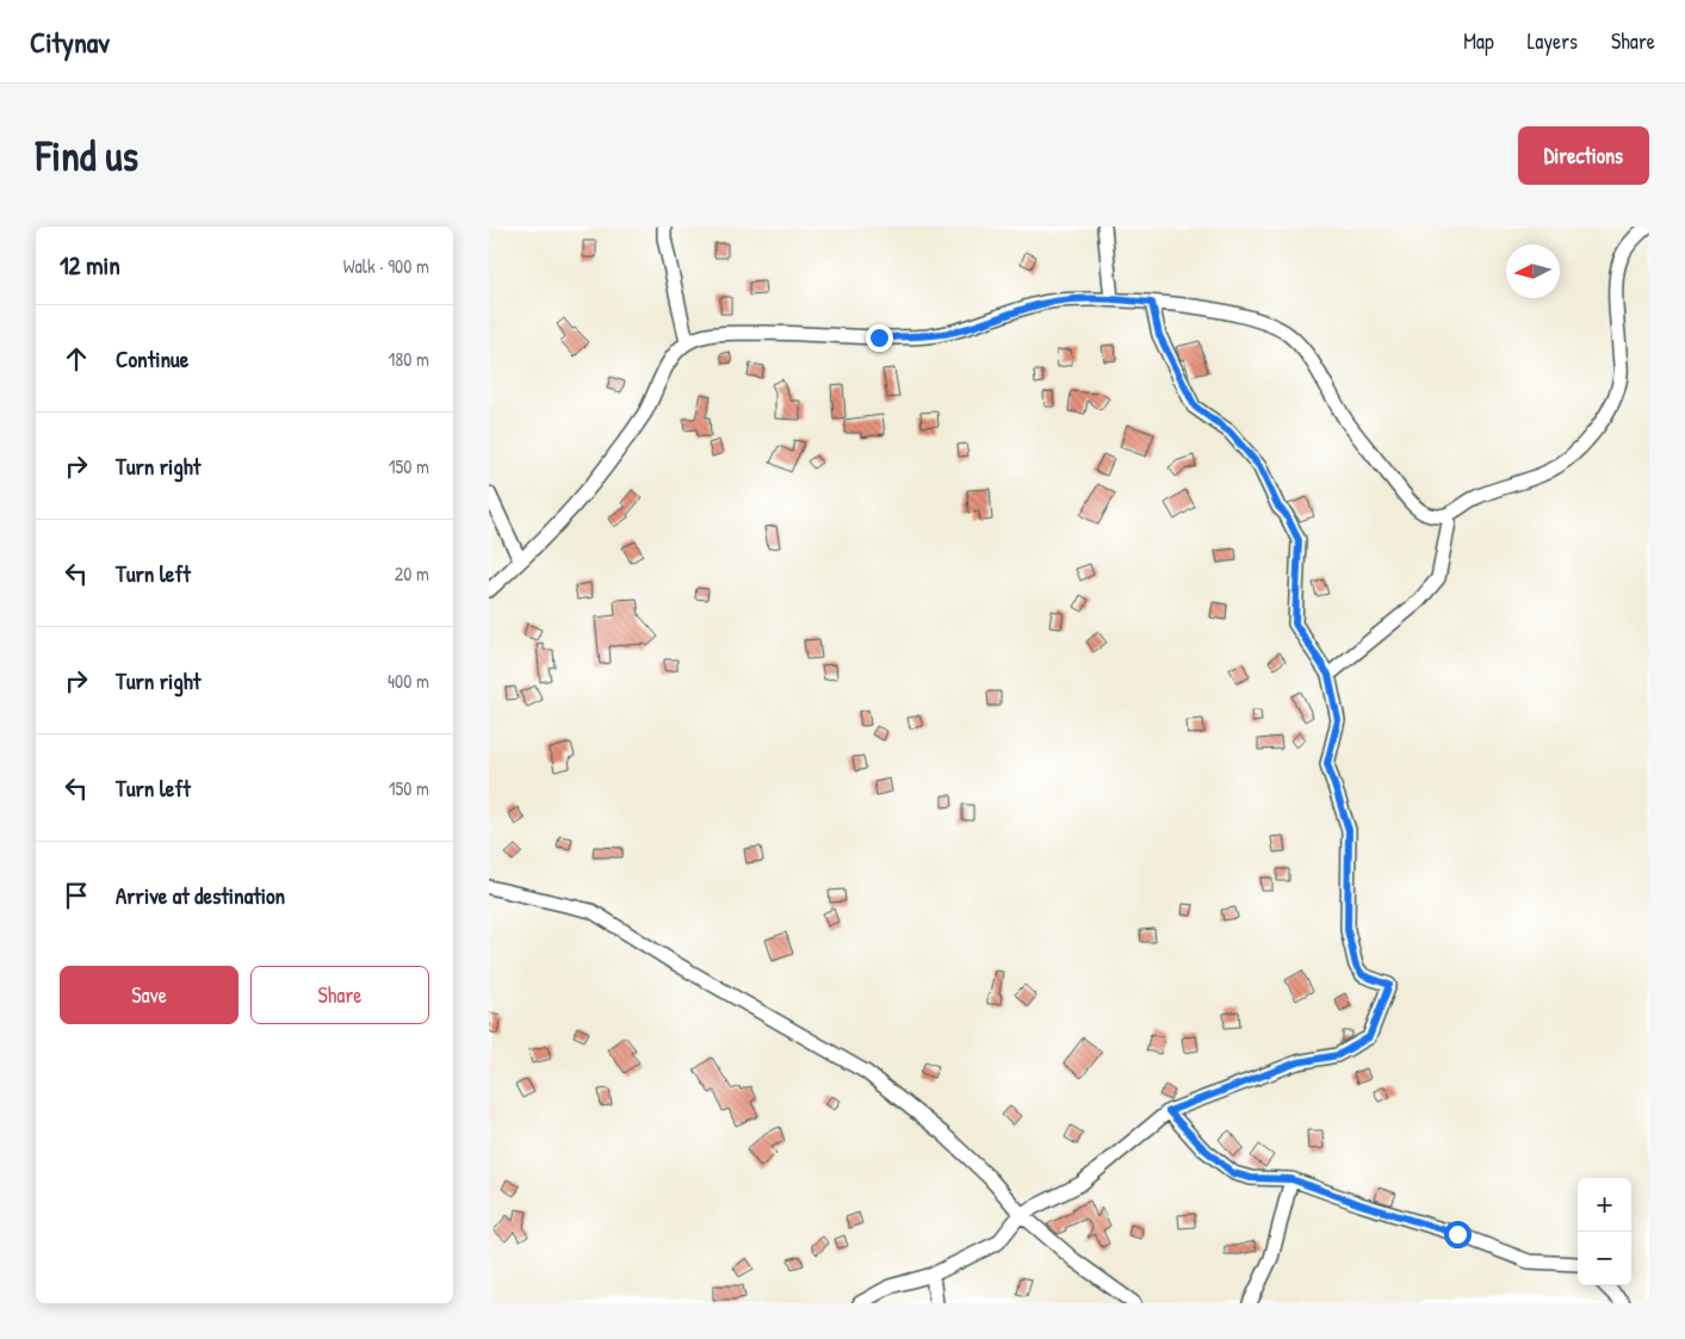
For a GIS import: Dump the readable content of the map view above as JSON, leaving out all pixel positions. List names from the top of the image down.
{
  "north": "left",
  "page": {
    "header": "Citynav",
    "nav": ["Map", "Layers", "Share"],
    "buttons": [
      "Directions",
      ["Save", "Share"]
    ],
    "title": "Find us",
    "heading": ["12 min", "Walk · 900 m"],
    "list": [
      ["Continue", "180 m"],
      ["Turn right", "150 m"],
      ["Turn left", "20 m"],
      ["Turn right", "400 m"],
      ["Turn left", "150 m"],
      "Arrive at destination"
    ],
    "map_buttons": ["+", "−"]
  }
}
